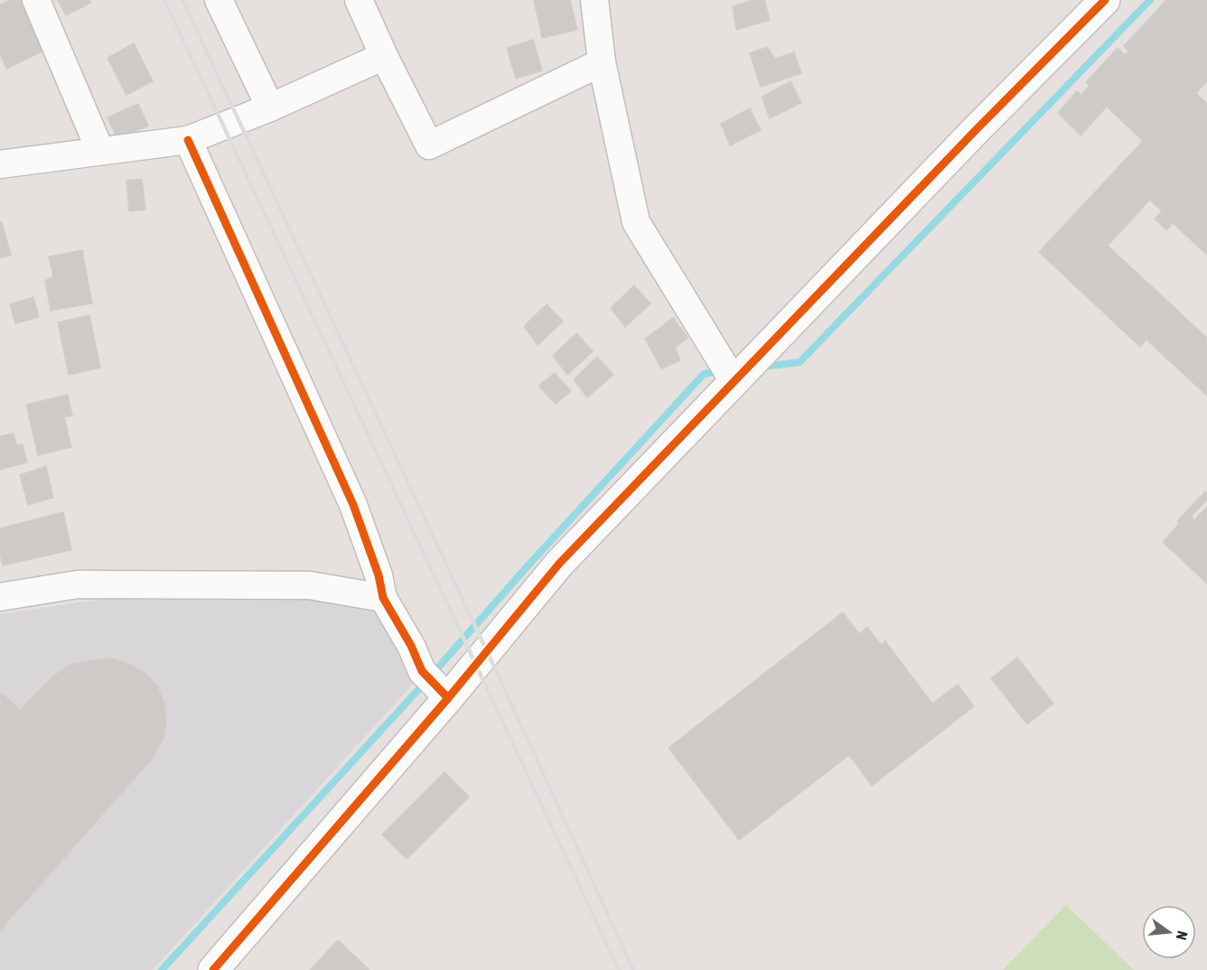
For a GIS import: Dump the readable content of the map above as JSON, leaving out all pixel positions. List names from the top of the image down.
{
  "north": "right"
}
